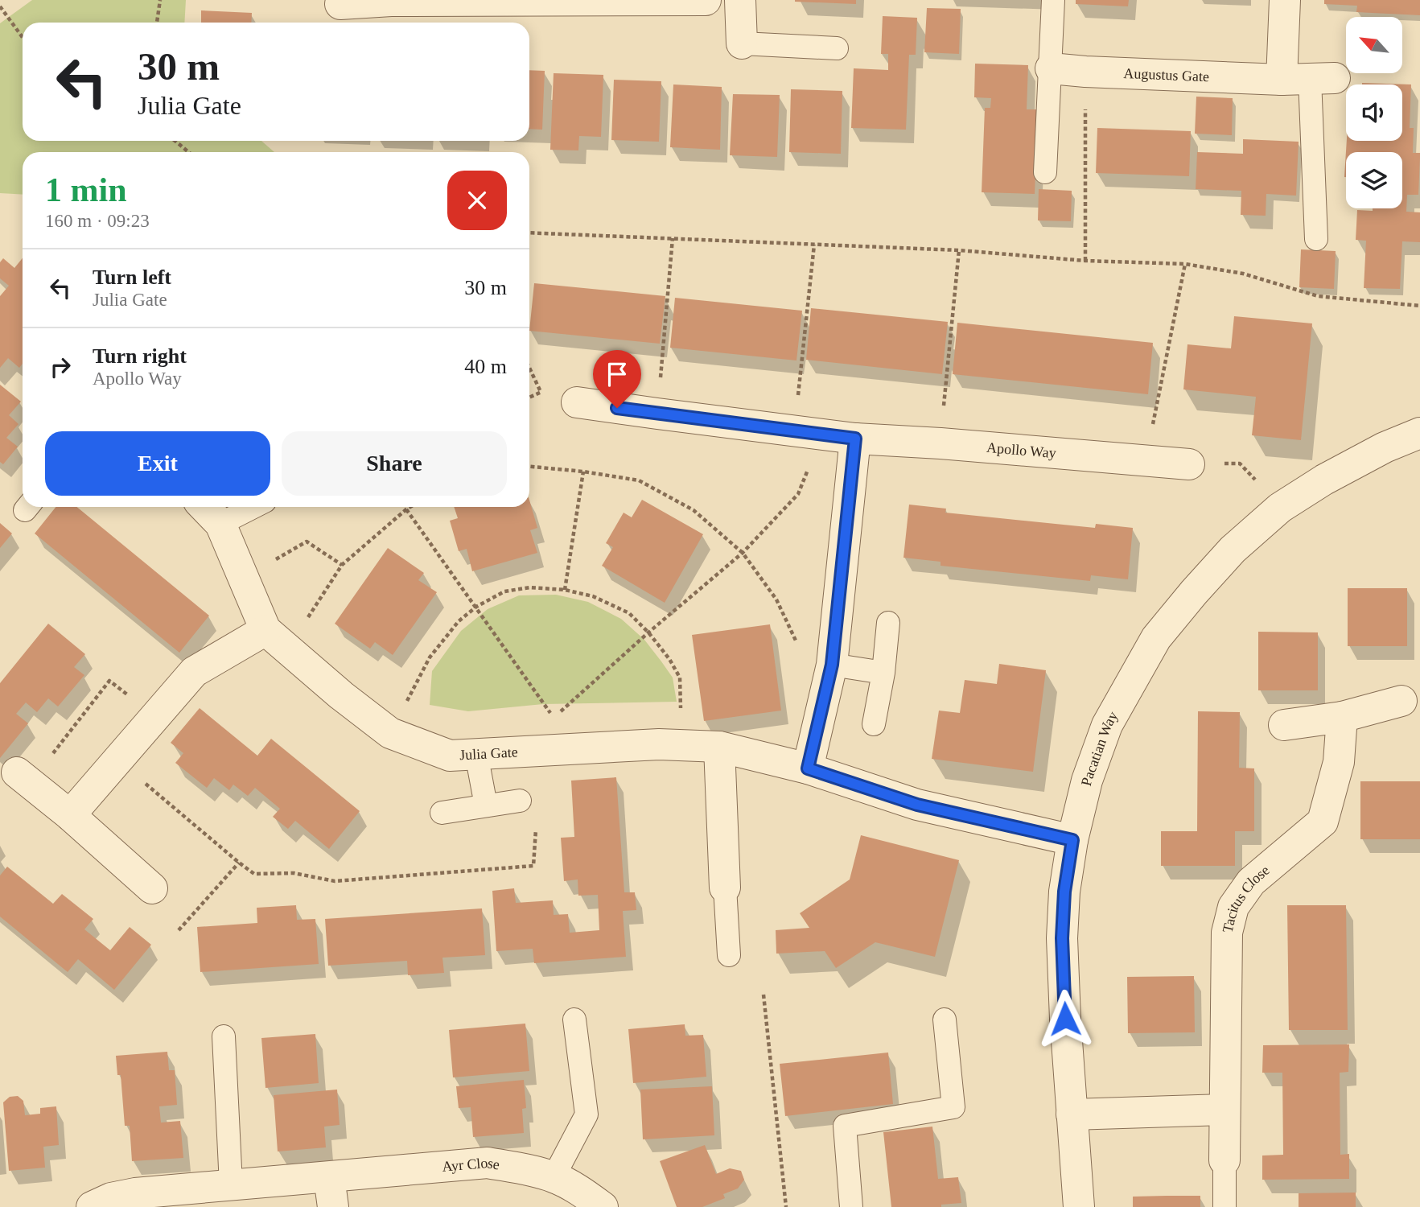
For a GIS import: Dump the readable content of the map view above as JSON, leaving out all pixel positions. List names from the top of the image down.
{
  "streets": {
    "street": [
      "Augustus Gate",
      "Apollo Way",
      "Pacatian Way",
      "Julia Gate",
      "Tacitus Close",
      "Ayr Close"
    ]
  },
  "crossings": [
    ["Pacatian Way", "Julia Gate"]
  ],
  "north": "top left",
  "page": {
    "turn": ["30 m", "Julia Gate"],
    "heading": ["1 min", "160 m · 09:23"],
    "list": [
      {
        "name": "Turn left",
        "note": "Julia Gate",
        "value": "30 m"
      },
      {
        "name": "Turn right",
        "note": "Apollo Way",
        "value": "40 m"
      }
    ],
    "buttons": ["Exit", "Share"]
  }
}
